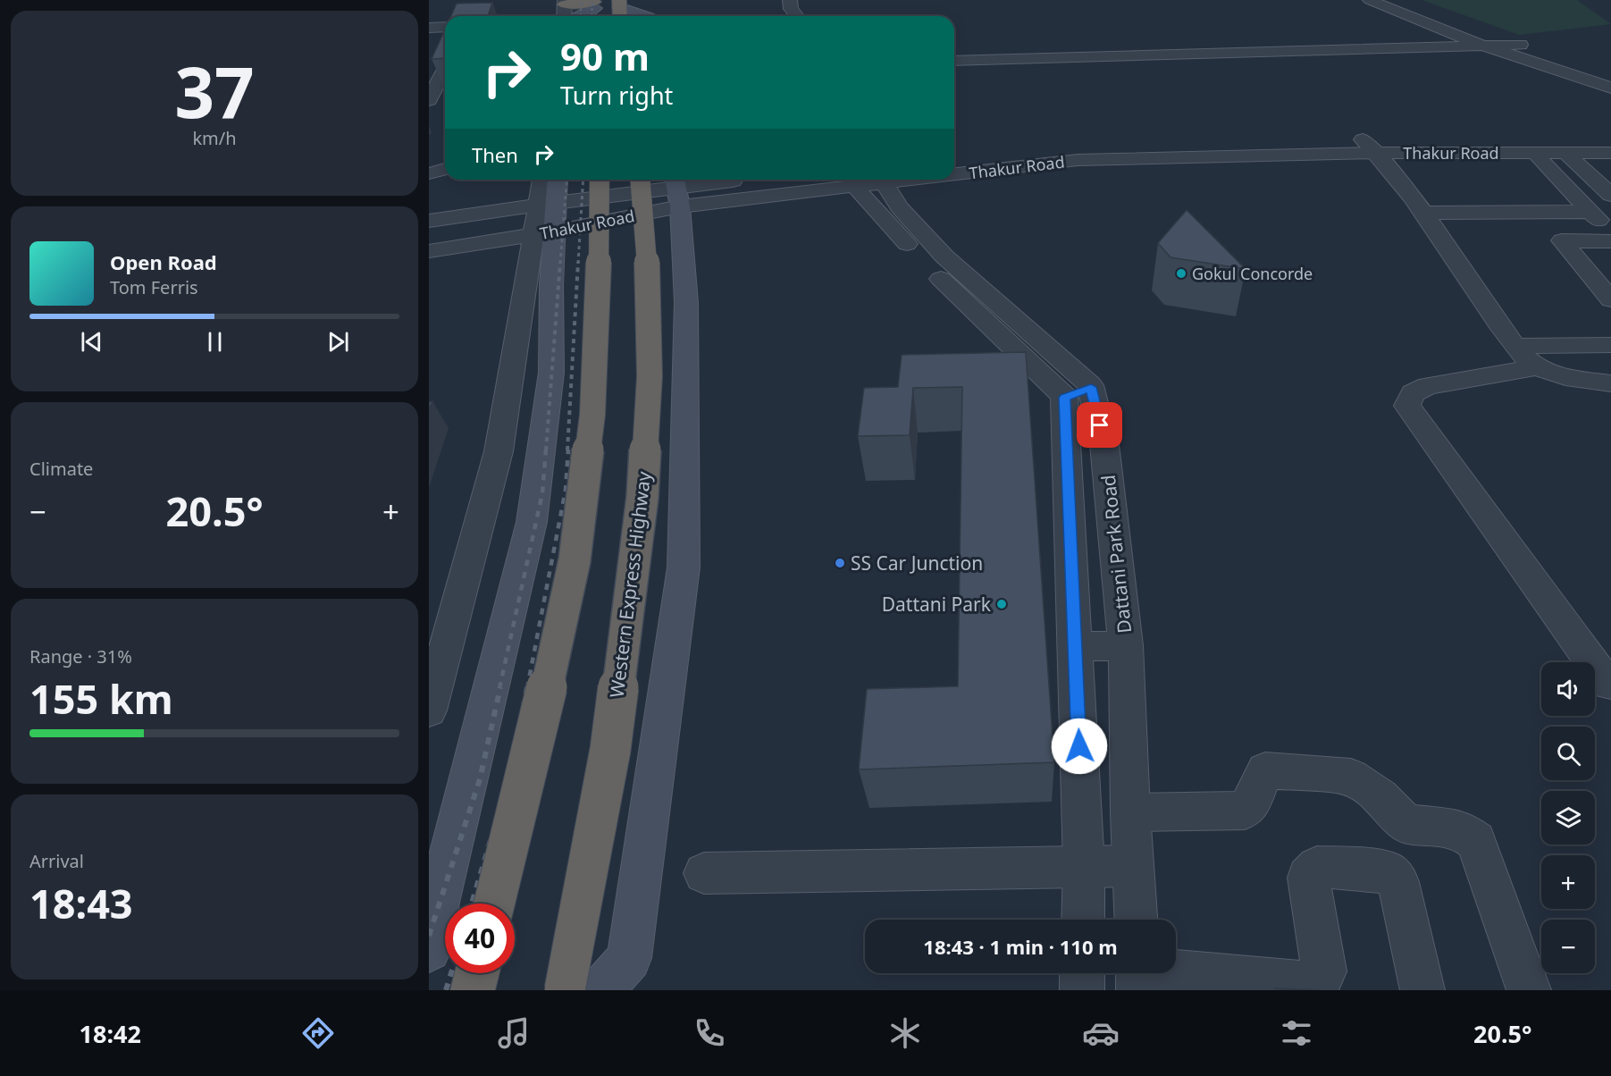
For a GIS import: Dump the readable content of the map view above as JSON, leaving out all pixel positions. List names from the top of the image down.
{
  "streets": {
    "highway": ["Western Express Highway"],
    "street": ["Thakur Road", "Dattani Park Road"]
  },
  "places": ["Gokul Concorde", "SS Car Junction", "Dattani Park"],
  "page": {
    "tile": [
      ["37", "km/h"],
      "Climate",
      ["Range · 31%", "155 km"],
      ["Arrival", "18:43"]
    ],
    "turn": ["90 m", "Turn right"],
    "then": "Then",
    "song": ["Open Road", "Tom Ferris"],
    "heat": ["−", "20.5°", "+"],
    "map_buttons": ["+", "−"],
    "limit": "40",
    "trip": "18:43 · 1 min · 110 m",
    "tabs": ["18:42", "20.5°"]
  }
}
